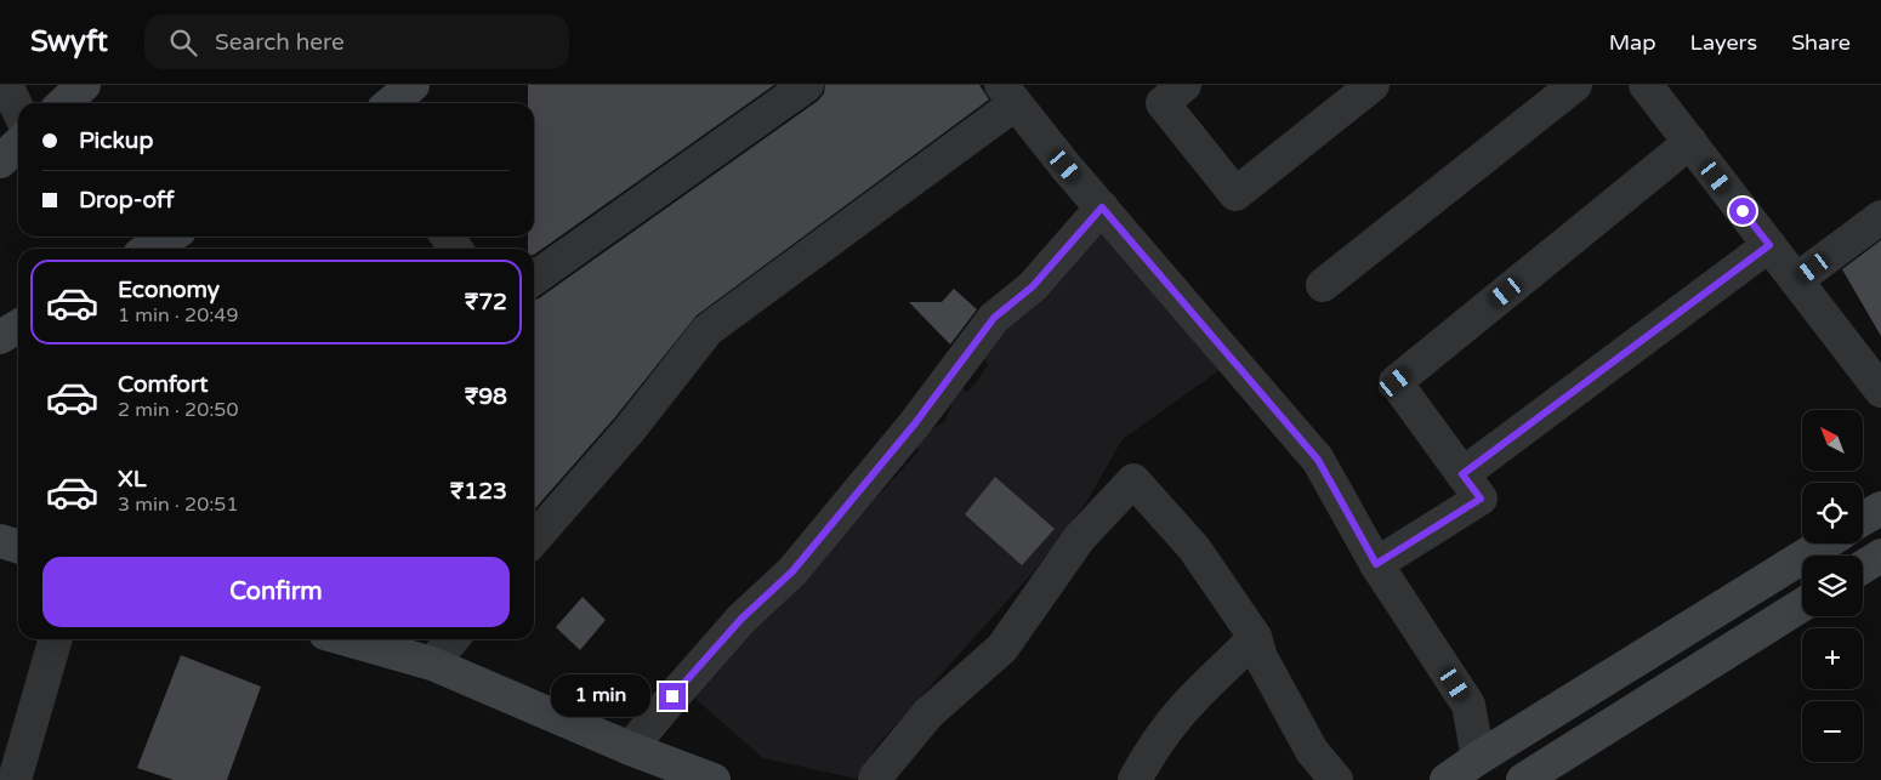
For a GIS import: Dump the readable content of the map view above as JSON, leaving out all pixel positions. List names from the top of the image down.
{
  "north": "top left",
  "page": {
    "header": "Swyft",
    "search": "Search here",
    "nav": ["Map", "Layers", "Share"],
    "banner": ["Pickup", "Drop-off"],
    "list": [
      {
        "name": "Economy",
        "note": "1 min · 20:49",
        "value": "₹72"
      },
      {
        "name": "Comfort",
        "note": "2 min · 20:50",
        "value": "₹98"
      },
      {
        "name": "XL",
        "note": "3 min · 20:51",
        "value": "₹123"
      }
    ],
    "map_buttons": ["+", "−"],
    "buttons": "Confirm",
    "bubble": "1 min"
  }
}
